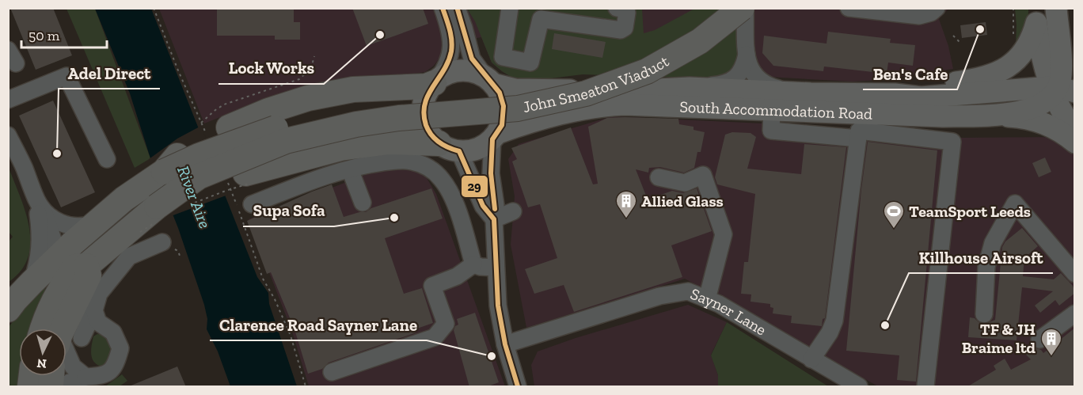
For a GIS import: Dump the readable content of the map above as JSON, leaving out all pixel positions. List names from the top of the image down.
{
  "streets": {
    "highway": ["John Smeaton Viaduct"],
    "main road": ["South Accommodation Road"],
    "street": ["Sayner Lane"]
  },
  "water": ["River Aire"],
  "places": {
    "other": [
      "Ben's Cafe",
      "Lock Works",
      "Adel Direct",
      "Supa Sofa",
      "Killhouse Airsoft",
      "Clarence Road Sayner Lane"
    ],
    "building": ["Allied Glass", "TF & JH Braime ltd"],
    "sports": ["TeamSport Leeds"]
  },
  "lines": ["transit line 29"],
  "scale_bar": "50 m",
  "north": "bottom"
}
